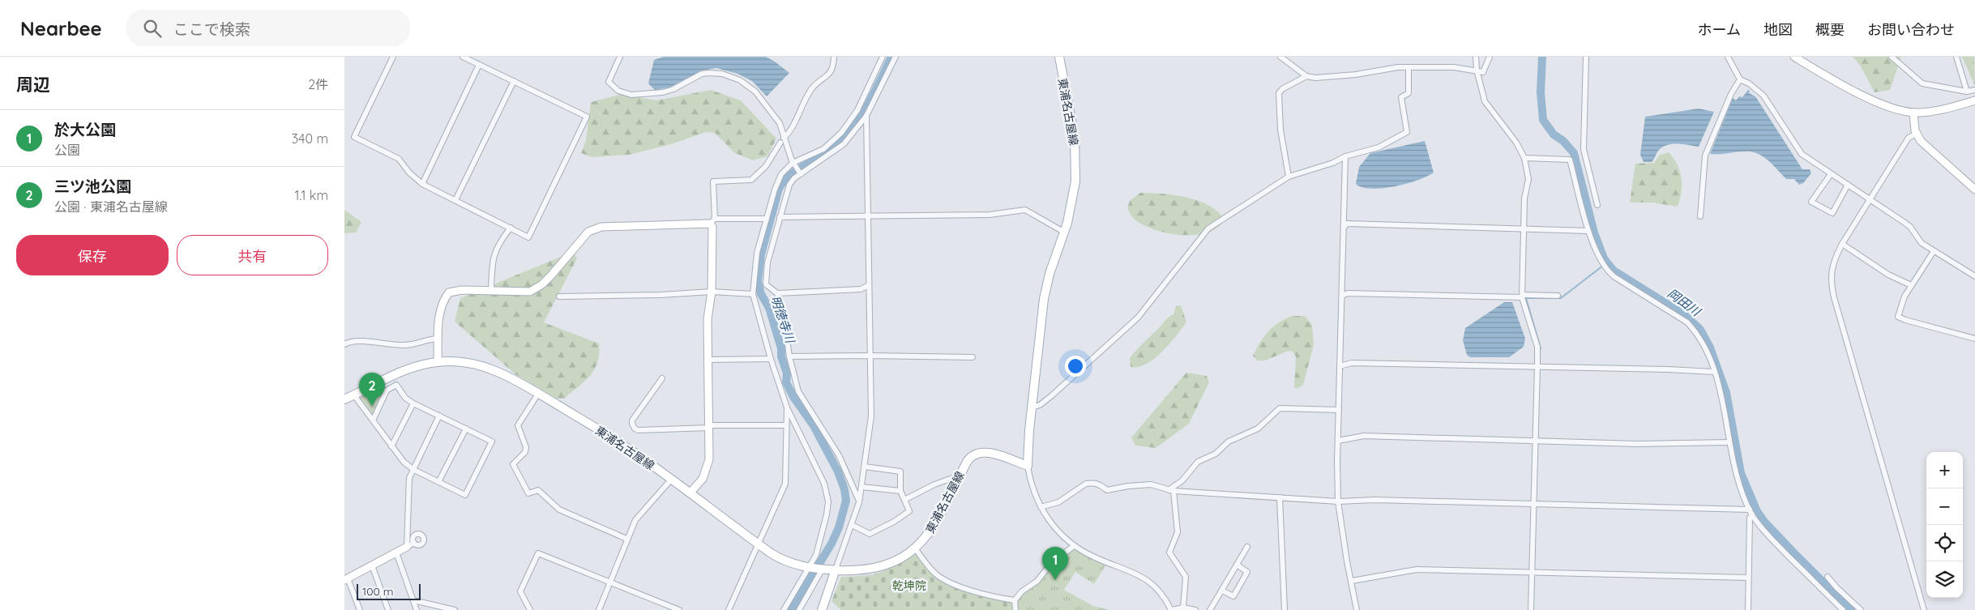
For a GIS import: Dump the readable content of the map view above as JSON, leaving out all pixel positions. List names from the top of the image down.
{
  "streets": {
    "main road": ["東浦名古屋線"]
  },
  "water": ["岡田川", "明徳寺川"],
  "parks": ["乾坤院"],
  "scale_bar": "100 m",
  "page": {
    "header": "Nearbee",
    "search": "ここで検索",
    "nav": [
      "ホーム",
      "地図",
      "概要",
      "お問い合わせ"
    ],
    "heading": ["周辺", "2件"],
    "list": [
      {
        "mark": "1",
        "name": "於大公園",
        "note": "公園",
        "value": "340 m"
      },
      {
        "mark": "2",
        "name": "三ツ池公園",
        "note": "公園 · 東浦名古屋線",
        "value": "1.1 km"
      }
    ],
    "buttons": ["保存", "共有"],
    "pins": ["2", "1"],
    "map_buttons": ["+", "−"],
    "scale": "100 m"
  }
}
